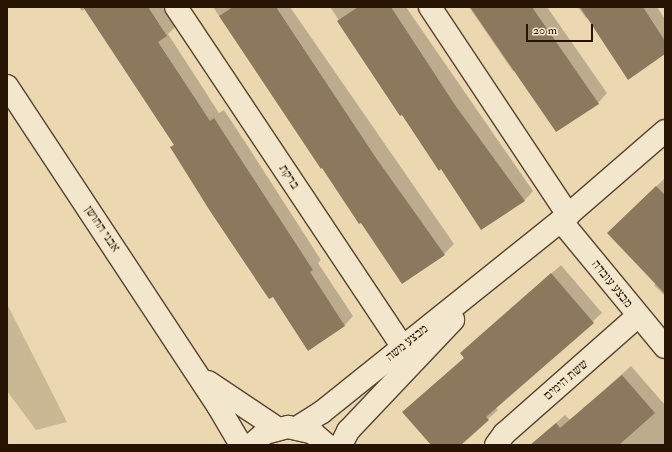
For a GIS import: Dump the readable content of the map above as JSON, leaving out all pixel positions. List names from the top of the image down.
{
  "streets": {
    "street": [
      "ברקת",
      "אבני החושן",
      "מבצע עובדה",
      "מבצע משה",
      "ששת הימים"
    ]
  },
  "crossings": [
    ["ברקת", "מבצע משה"],
    ["אבני החושן", "מבצע משה"],
    ["מבצע עובדה", "מבצע משה"],
    ["מבצע עובדה", "ששת הימים"]
  ],
  "scale_bar": "20 m"
}
